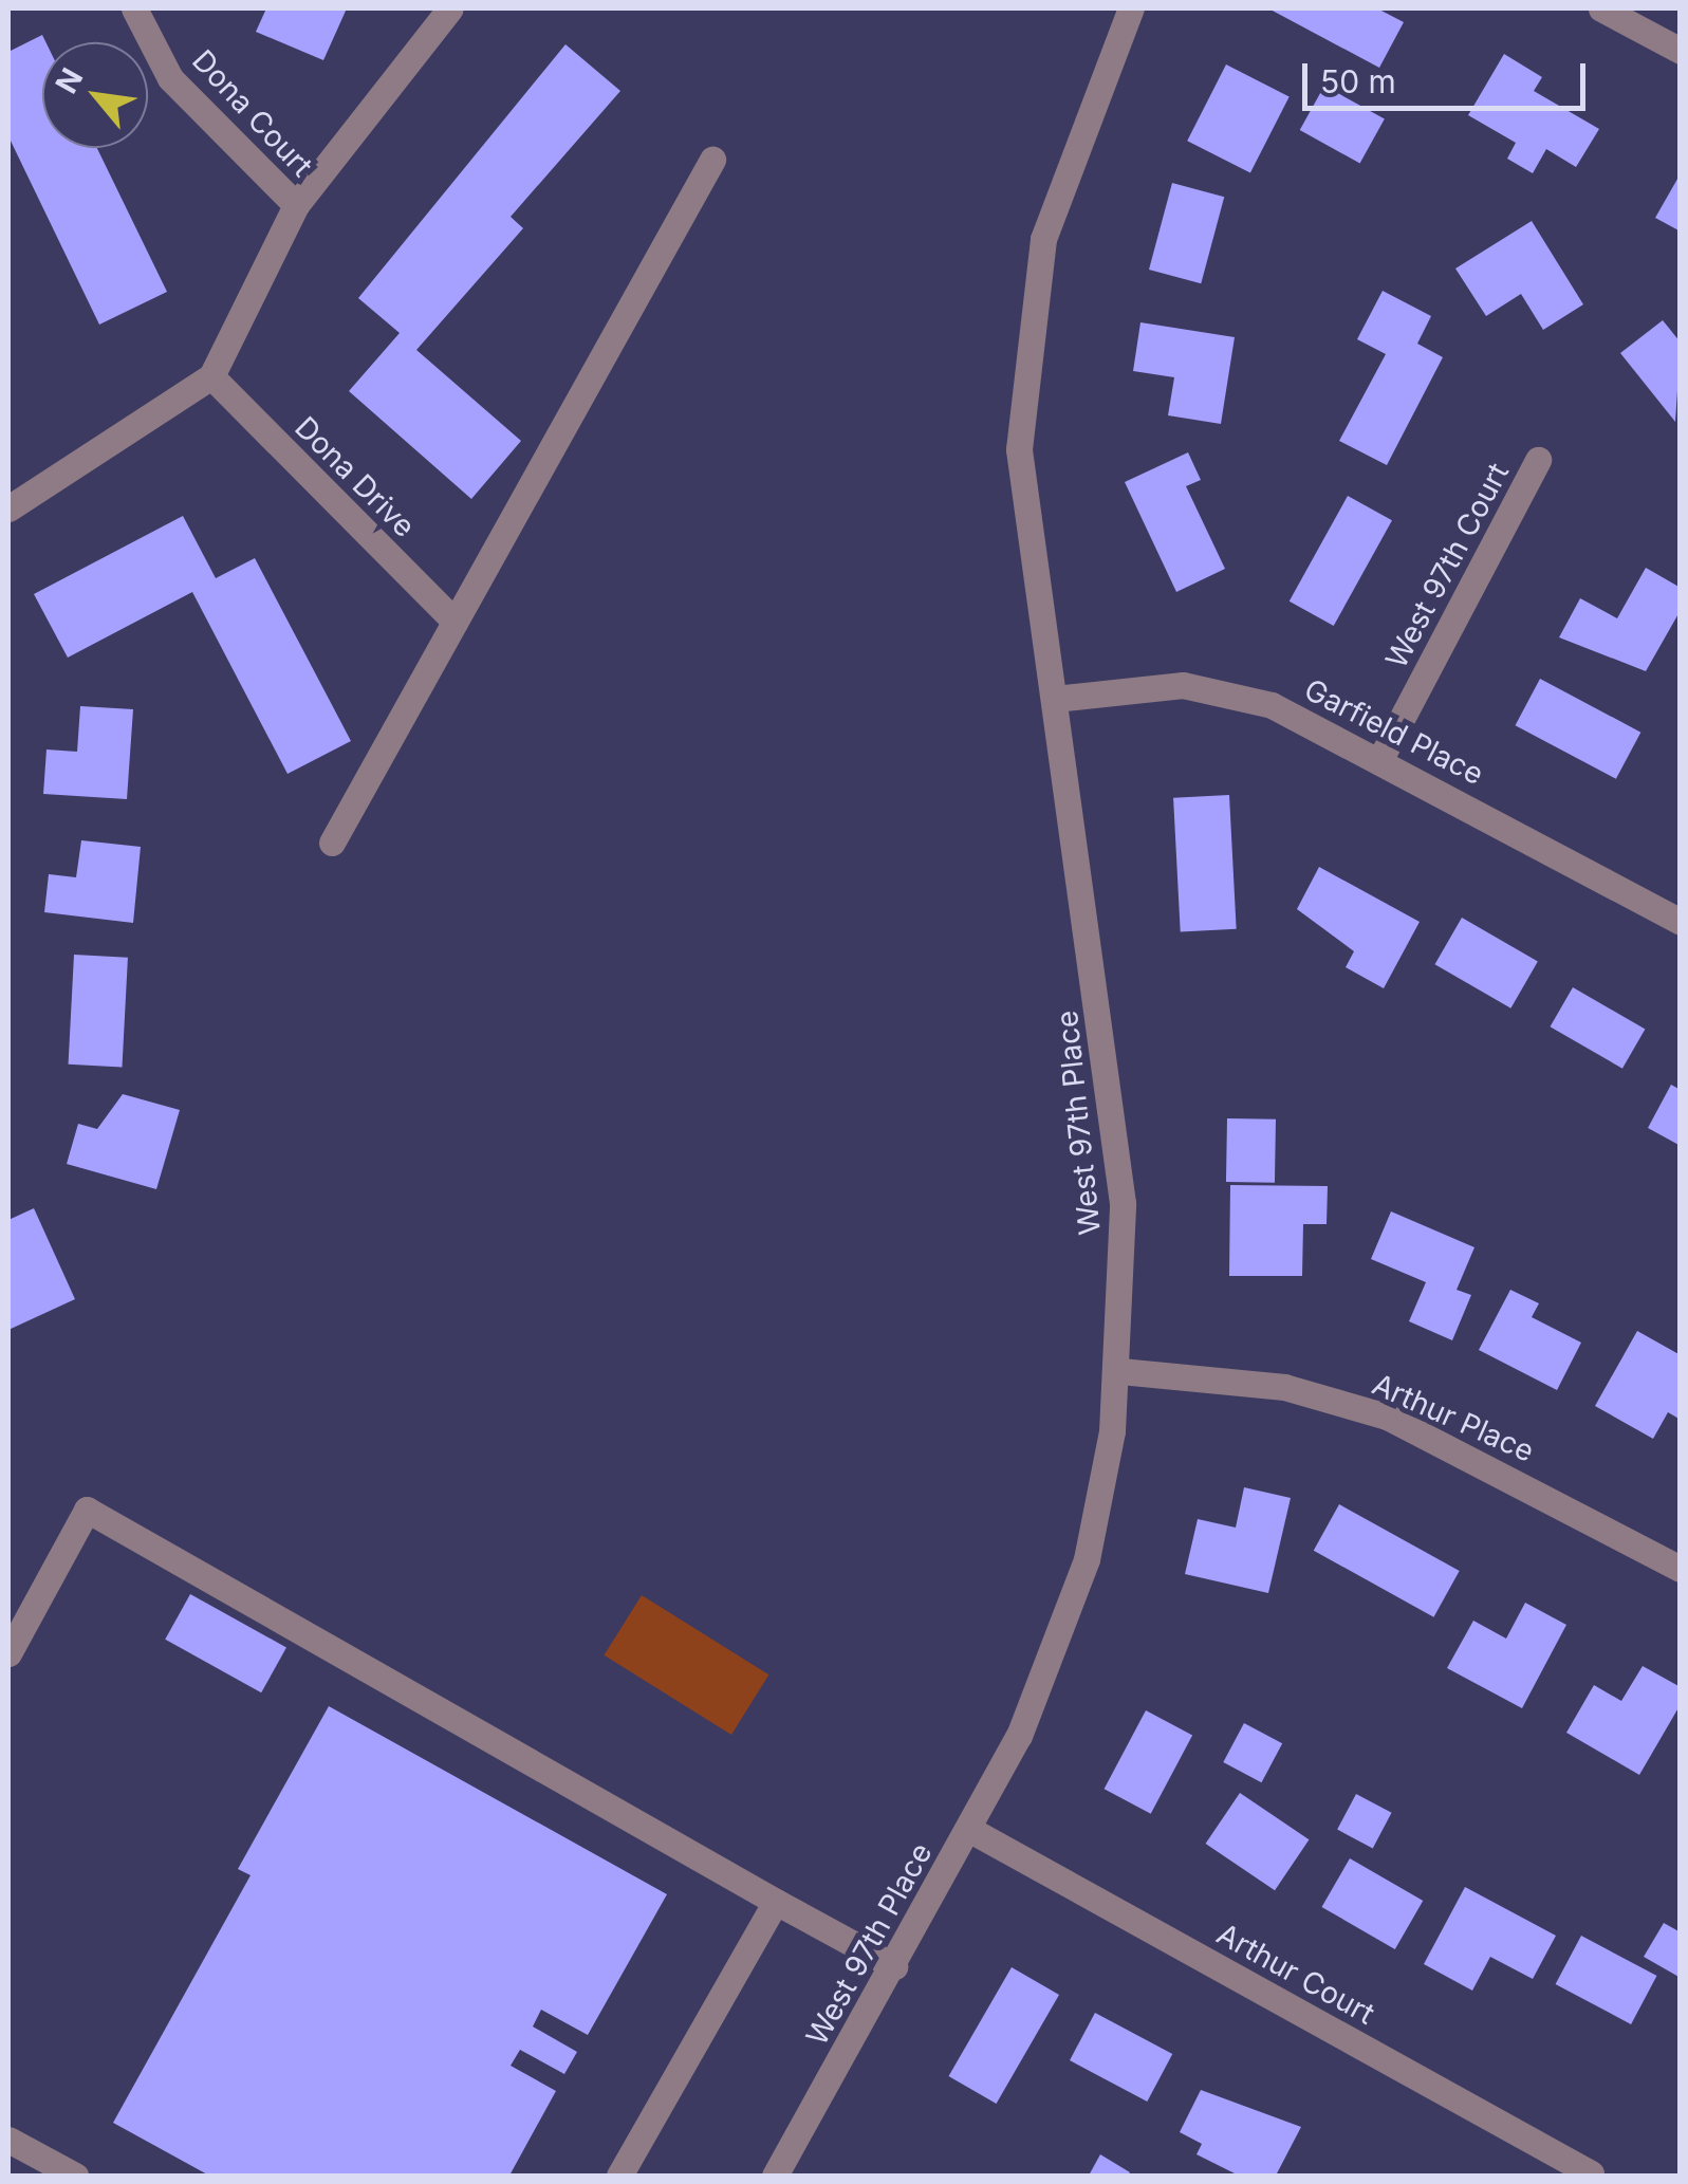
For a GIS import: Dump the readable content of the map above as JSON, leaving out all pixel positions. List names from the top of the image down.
{
  "streets": {
    "street": [
      "Dona Court",
      "Dona Drive",
      "West 97th Court",
      "Garfield Place",
      "West 97th Place",
      "Arthur Place",
      "Arthur Court"
    ]
  },
  "crossings": [
    ["West 97th Court", "Garfield Place"],
    ["Garfield Place", "West 97th Place"],
    ["West 97th Place", "Arthur Place"],
    ["West 97th Place", "Arthur Court"]
  ],
  "scale_bar": "50 m",
  "north": "top left"
}
